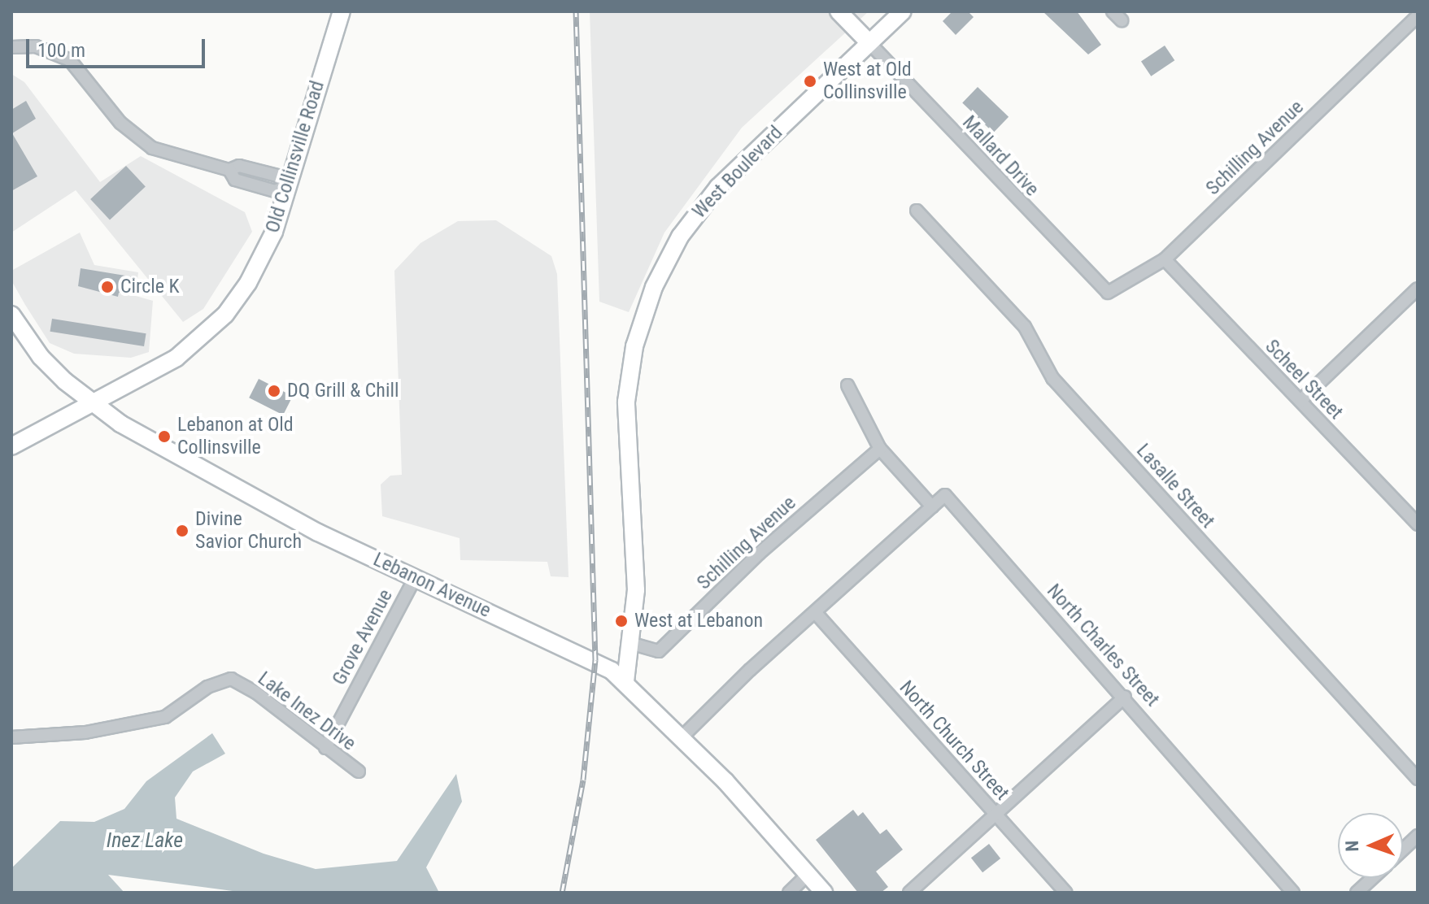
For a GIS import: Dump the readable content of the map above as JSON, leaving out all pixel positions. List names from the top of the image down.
{
  "streets": {
    "street": [
      "Schilling Avenue",
      "Mallard Drive",
      "Old Collinsville Road",
      "West Boulevard",
      "Scheel Street",
      "Lasalle Street",
      "Lebanon Avenue",
      "Grove Avenue",
      "North Charles Street",
      "Lake Inez Drive",
      "North Church Street"
    ]
  },
  "crossings": [
    ["Schilling Avenue", "Mallard Drive"],
    ["Schilling Avenue", "West Boulevard"],
    ["Schilling Avenue", "Scheel Street"],
    ["Mallard Drive", "West Boulevard"],
    ["Old Collinsville Road", "Lebanon Avenue"],
    ["West Boulevard", "Lebanon Avenue"],
    ["Lebanon Avenue", "Grove Avenue"],
    ["Grove Avenue", "Lake Inez Drive"]
  ],
  "water": ["Inez Lake"],
  "places": [
    "West at Old Collinsville",
    "Circle K",
    "DQ Grill & Chill",
    "Lebanon at Old Collinsville",
    "Divine Savior Church",
    "West at Lebanon"
  ],
  "scale_bar": "100 m",
  "north": "left"
}
